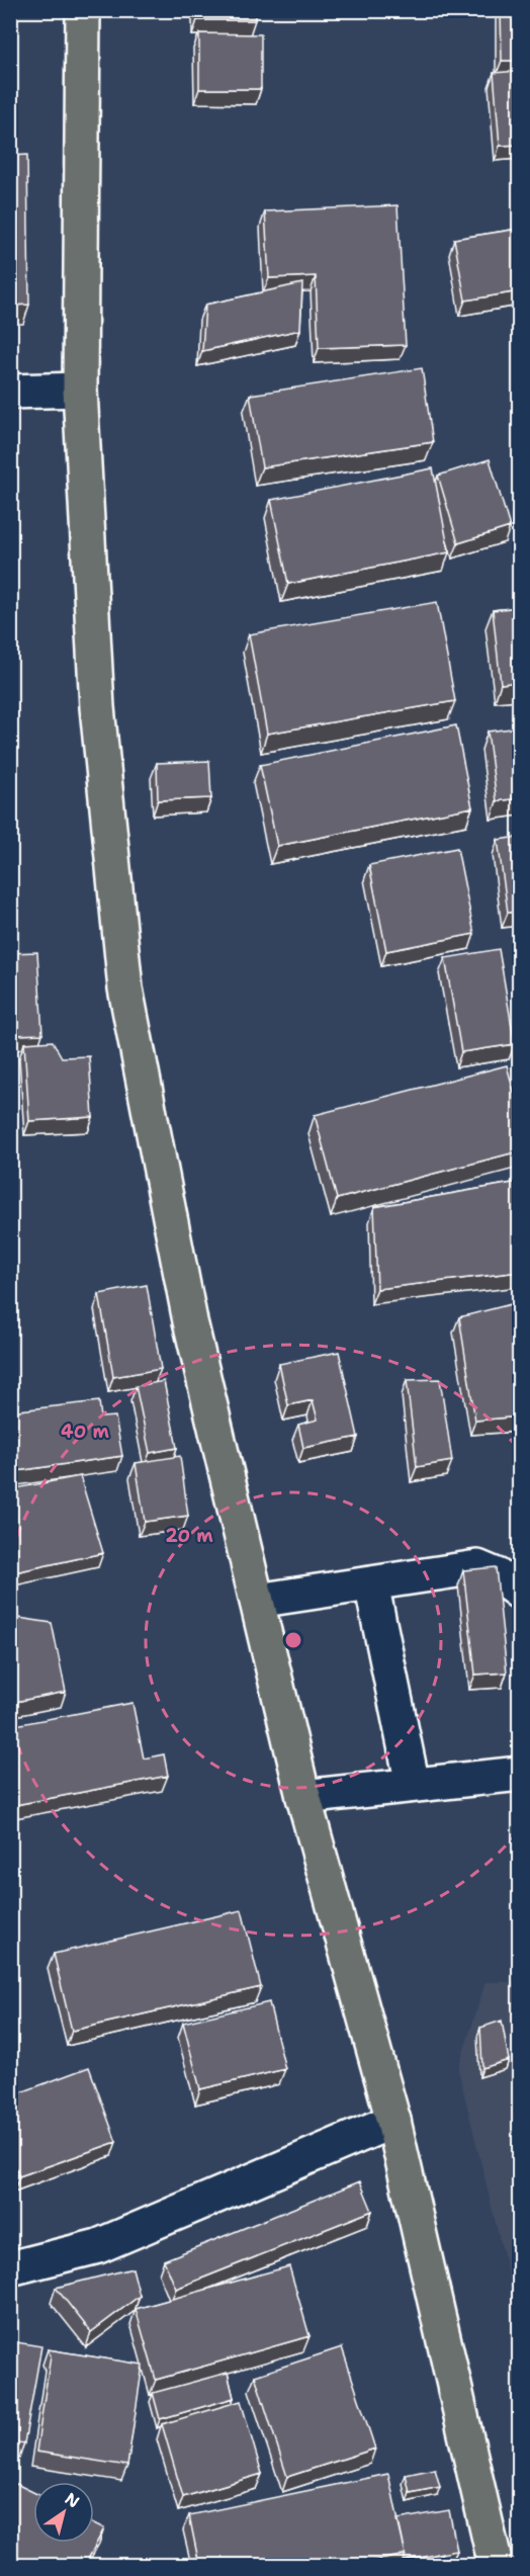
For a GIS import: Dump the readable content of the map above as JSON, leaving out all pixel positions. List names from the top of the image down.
{
  "north": "top right",
  "rings": ["40 m", "20 m"]
}
